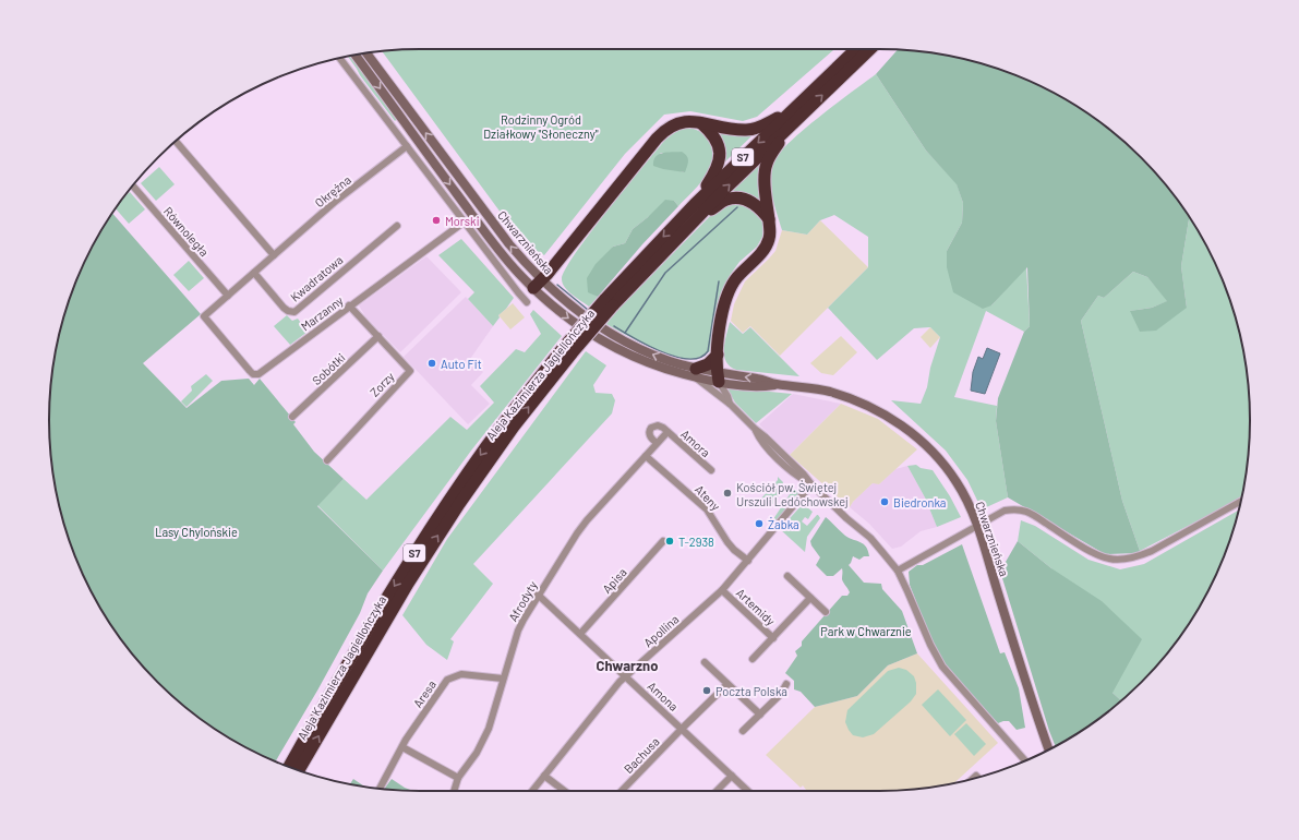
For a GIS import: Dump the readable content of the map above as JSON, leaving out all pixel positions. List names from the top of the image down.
{
  "streets": {
    "highway": ["S7", "Aleja Kazimierza Jagiellończyka"],
    "main road": ["Chwarznieńska"],
    "street": [
      "Okrężna",
      "Równoległa",
      "Kwadratowa",
      "Marzanny",
      "Sobótki",
      "Zorzy",
      "Amora",
      "Ateny",
      "Apisa",
      "Afrodyty",
      "Artemidy",
      "Apollina",
      "Aresa",
      "Amona",
      "Bachusa"
    ]
  },
  "crossings": [
    ["Okrężna", "Równoległa"],
    ["Okrężna", "Kwadratowa"],
    ["Okrężna", "Marzanny"],
    ["Chwarznieńska", "Apollina"],
    ["Marzanny", "Zorzy"],
    ["Sobótki", "Zorzy"],
    ["Amora", "Afrodyty"],
    ["Ateny", "Afrodyty"],
    ["Ateny", "Apollina"],
    ["Apisa", "Amona"],
    ["Afrodyty", "Aresa"],
    ["Afrodyty", "Amona"],
    ["Artemidy", "Apollina"],
    ["Apollina", "Amona"],
    ["Amona", "Bachusa"]
  ],
  "districts": ["Chwarzno"],
  "parks": ["Rodzinny Ogród Działkowy \"Słoneczny\"", "Lasy Chylońskie", "Park w Chwarznie"],
  "places": [
    "Morski",
    "Auto Fit",
    "Kościół pw. Świętej Urszuli Ledóchowskej",
    "Biedronka",
    "Żabka",
    "T-2938",
    "Poczta Polska"
  ]
}
